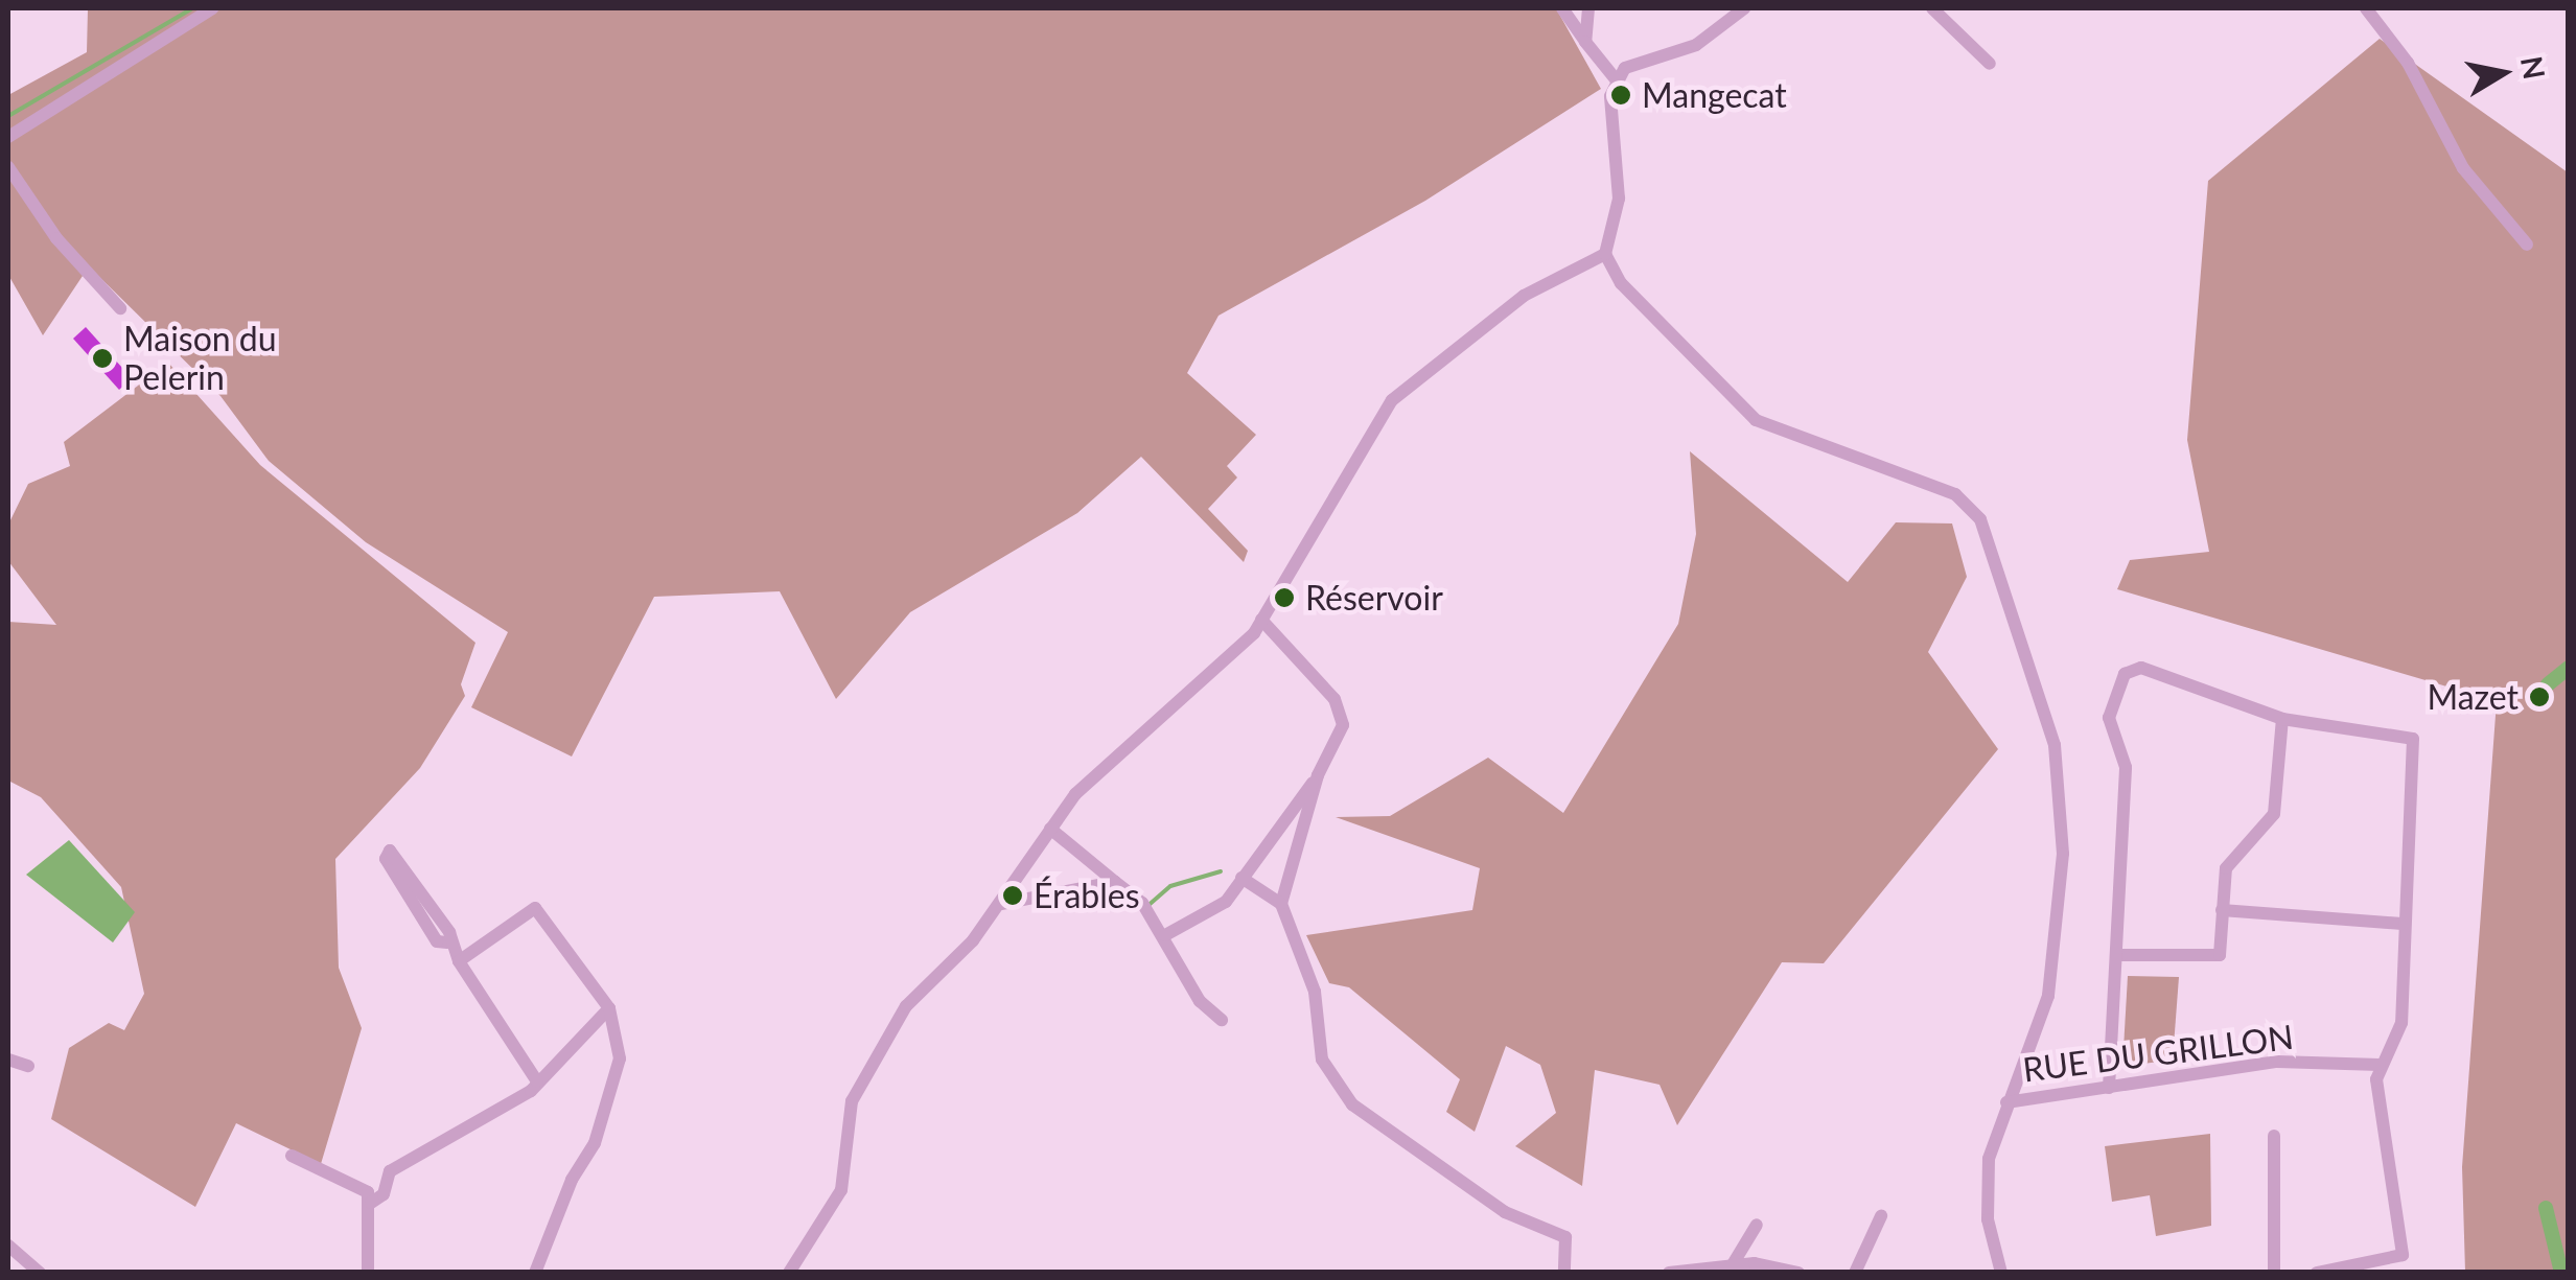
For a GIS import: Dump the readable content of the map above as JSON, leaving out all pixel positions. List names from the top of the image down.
{
  "streets": {
    "street": ["RUE DU GRILLON"]
  },
  "places": [
    "Mangecat",
    "Maison du Pelerin",
    "Réservoir",
    "Mazet",
    "Érables"
  ],
  "north": "right"
}
